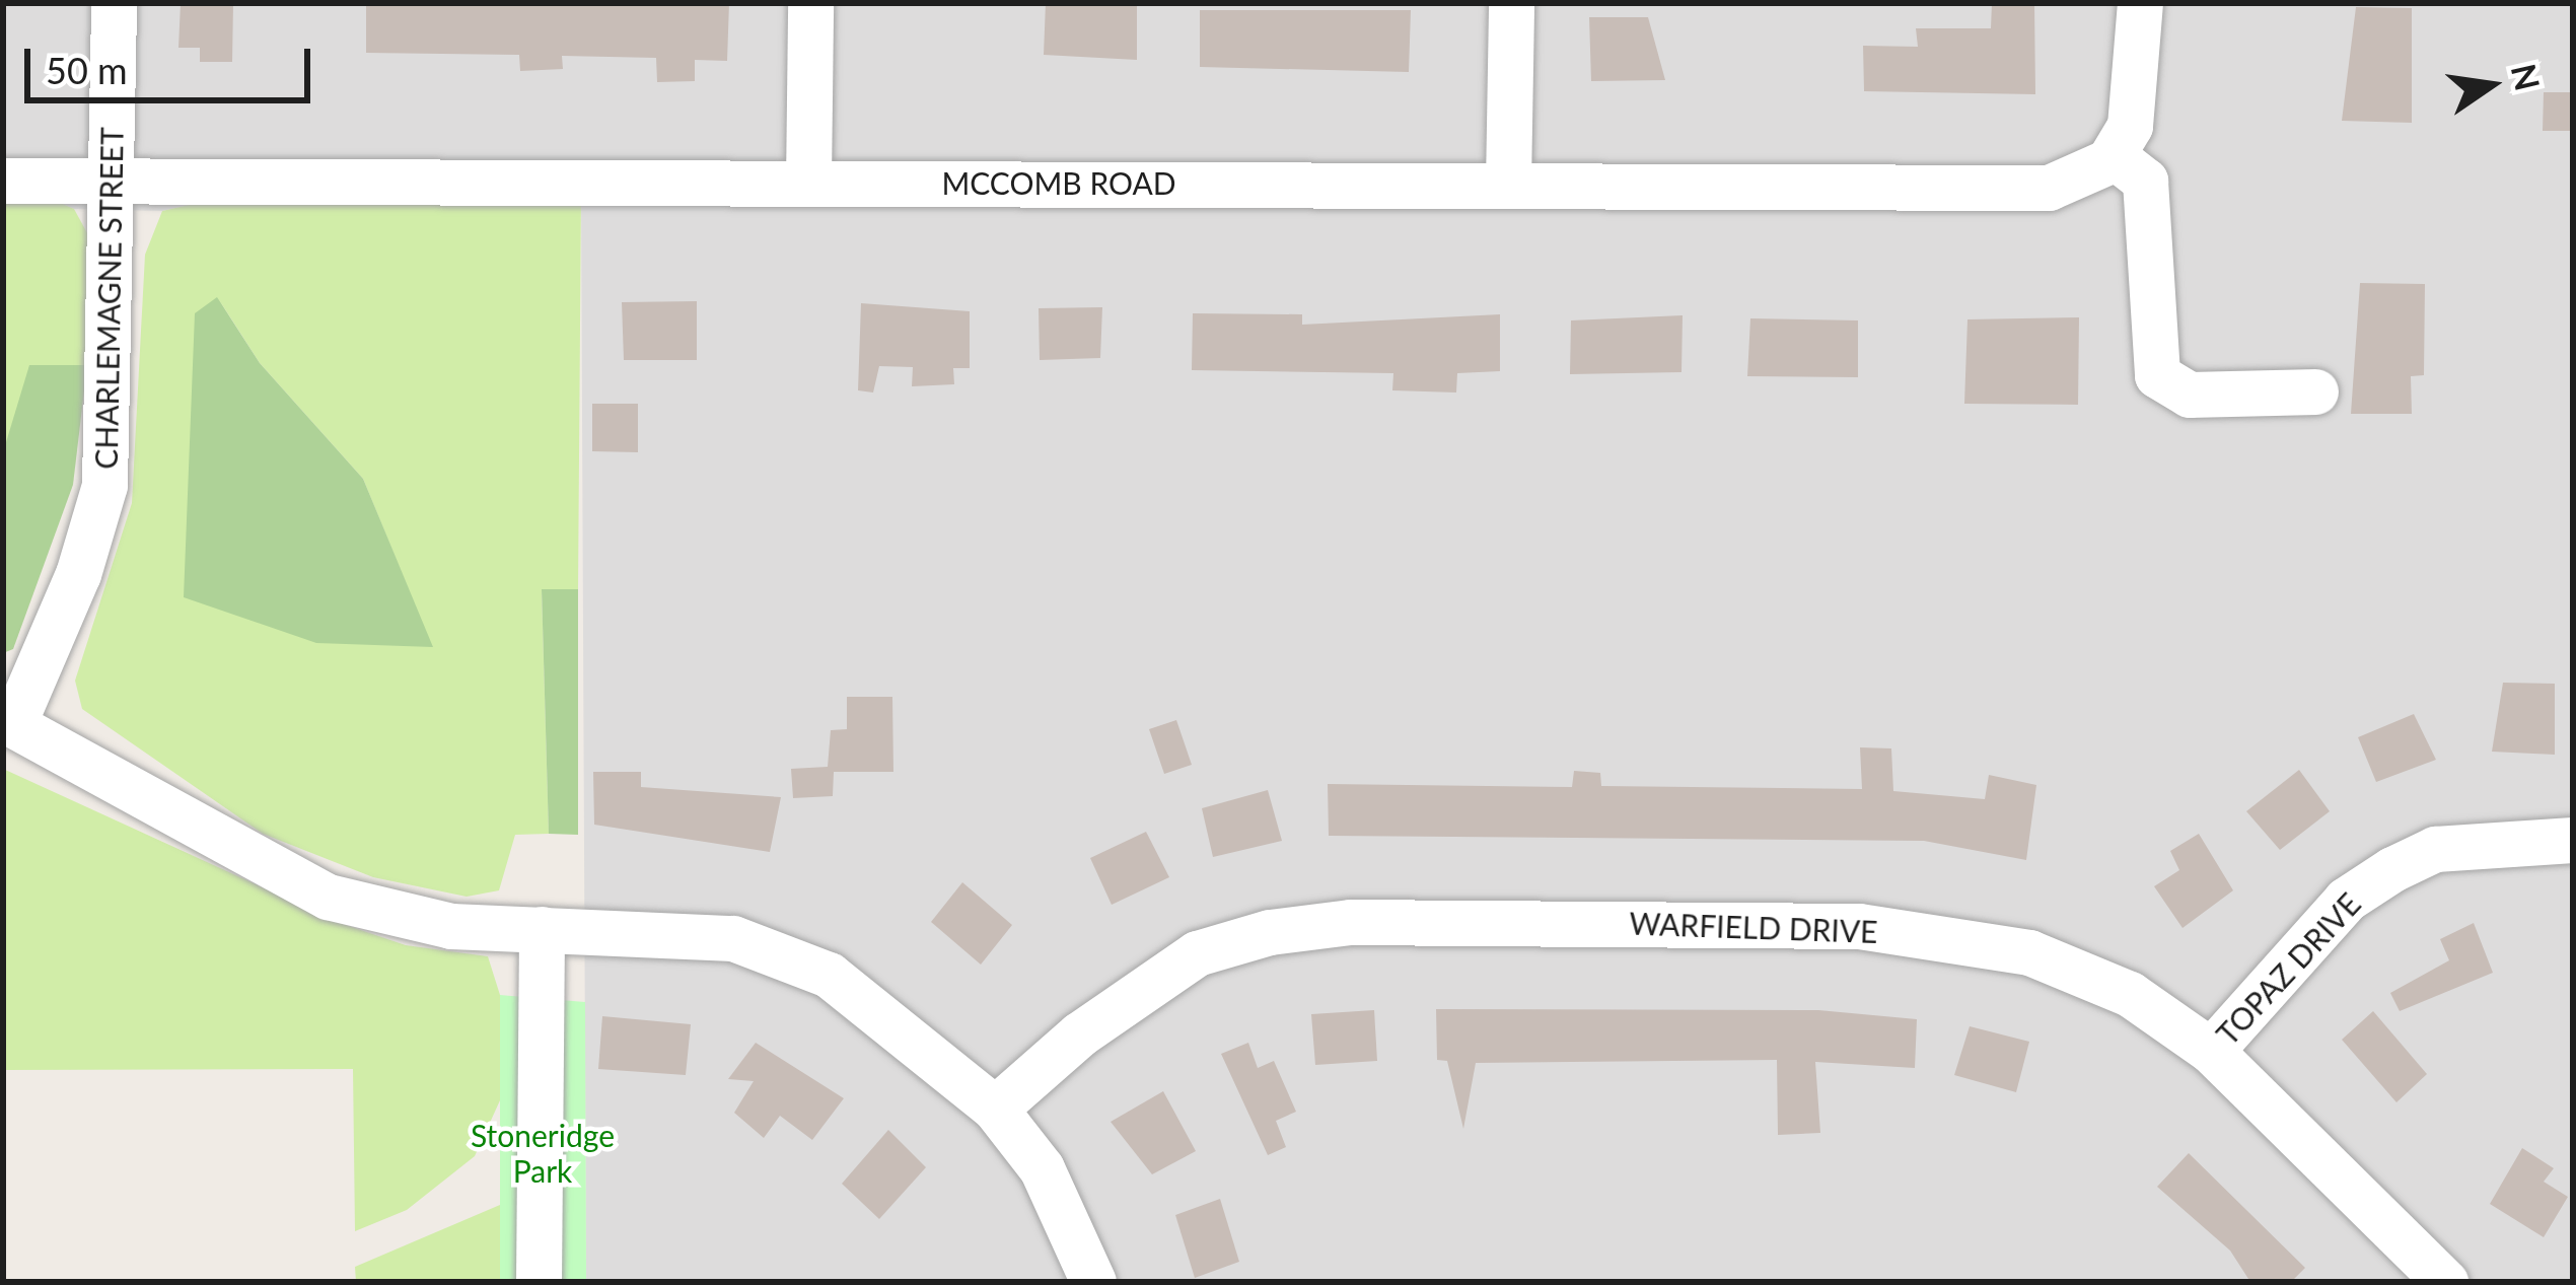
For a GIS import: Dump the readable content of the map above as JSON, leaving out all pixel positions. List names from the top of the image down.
{
  "streets": {
    "street": [
      "MCCOMB ROAD",
      "CHARLEMAGNE STREET",
      "WARFIELD DRIVE",
      "TOPAZ DRIVE"
    ]
  },
  "crossings": [
    ["MCCOMB ROAD", "CHARLEMAGNE STREET"],
    ["WARFIELD DRIVE", "TOPAZ DRIVE"]
  ],
  "parks": ["Stoneridge Park"],
  "scale_bar": "50 m",
  "north": "right"
}
